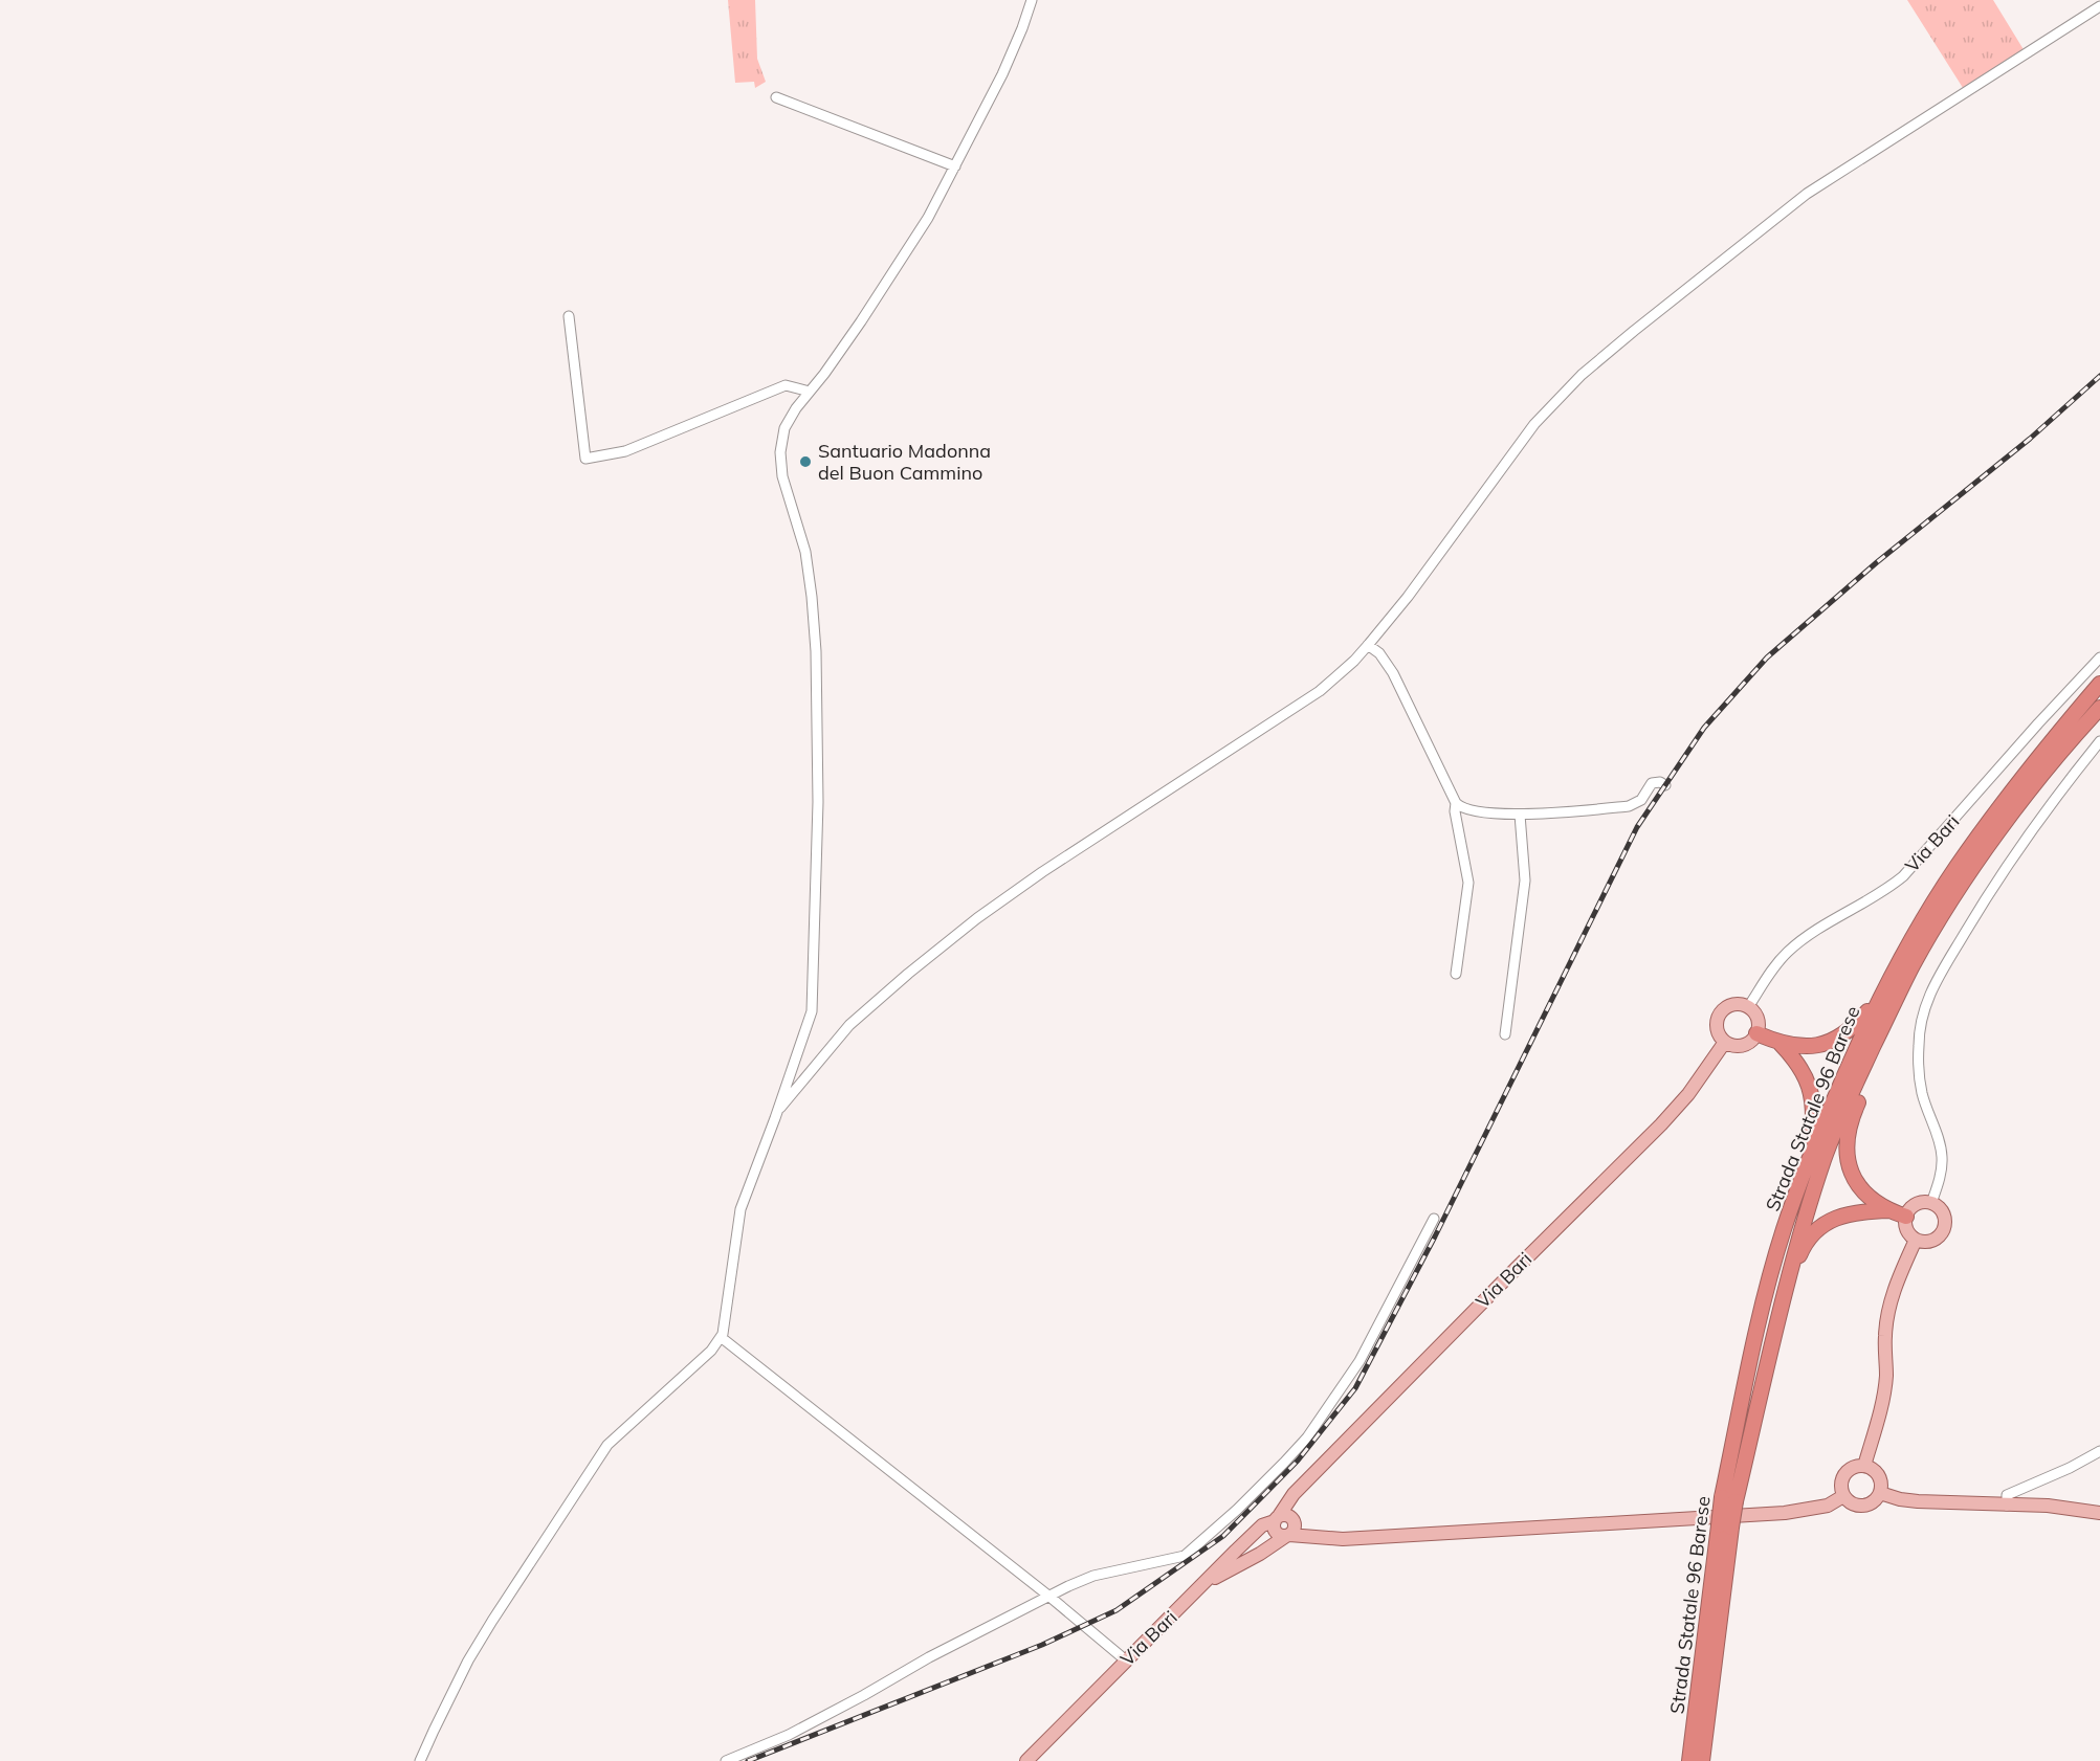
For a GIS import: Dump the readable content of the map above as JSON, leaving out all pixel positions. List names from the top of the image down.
{
  "streets": {
    "highway": ["Strada Statale 96 Barese"],
    "main road": ["Via Bari"]
  },
  "places": ["Santuario Madonna del Buon Cammino"]
}
